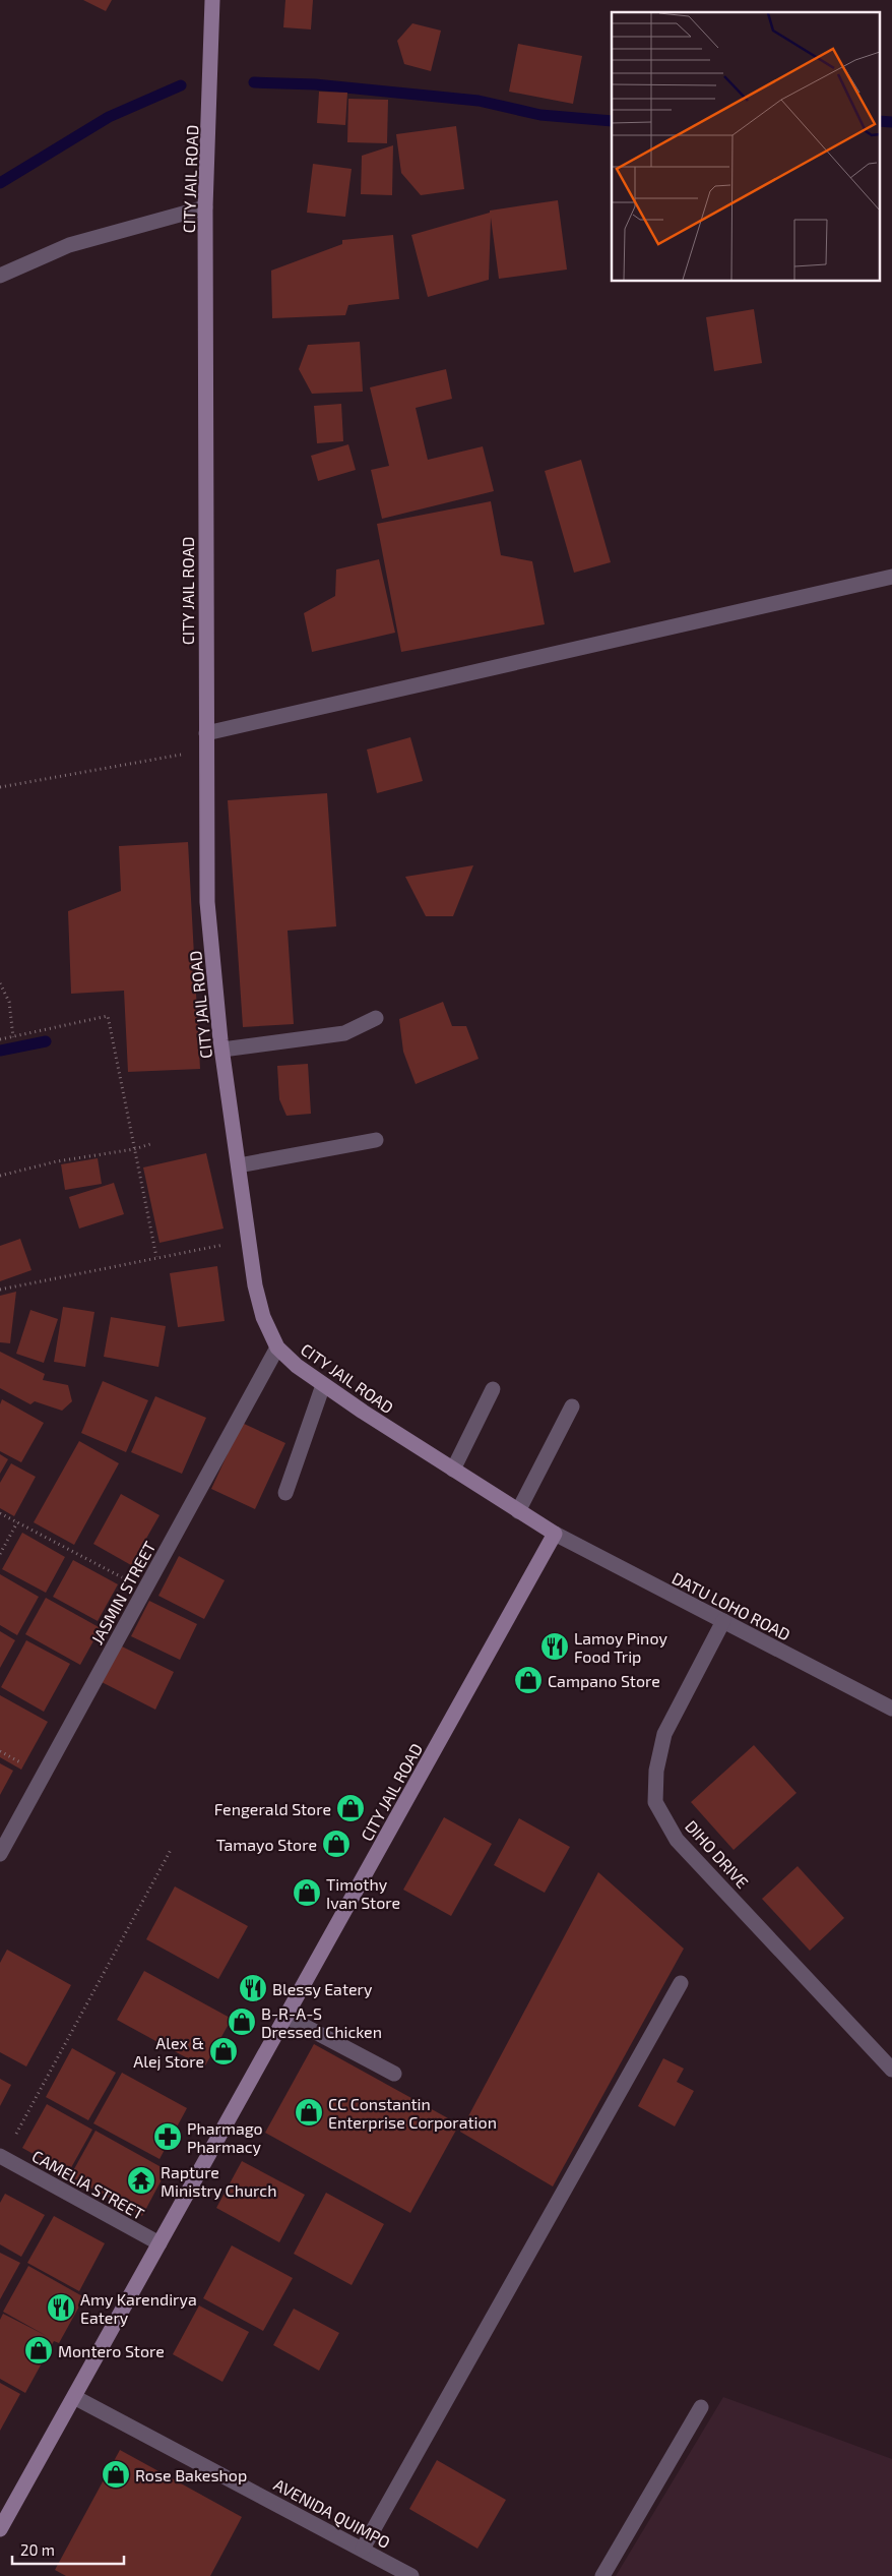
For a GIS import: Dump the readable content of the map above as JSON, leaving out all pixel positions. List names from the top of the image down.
{
  "streets": {
    "street": [
      "CITY JAIL ROAD",
      "JASMIN STREET",
      "DATU LOHO ROAD",
      "DIHO DRIVE",
      "CAMELIA STREET",
      "AVENIDA QUIMPO"
    ]
  },
  "crossings": [
    ["CITY JAIL ROAD", "JASMIN STREET"],
    ["CITY JAIL ROAD", "DATU LOHO ROAD"],
    ["CITY JAIL ROAD", "CAMELIA STREET"],
    ["CITY JAIL ROAD", "AVENIDA QUIMPO"],
    ["DATU LOHO ROAD", "DIHO DRIVE"]
  ],
  "places": {
    "restaurant": ["Lamoy Pinoy Food Trip", "Blessy Eatery", "Amy Karendirya Eatery"],
    "shop": [
      "Campano Store",
      "Fengerald Store",
      "Tamayo Store",
      "Timothy Ivan Store",
      "B-R-A-S Dressed Chicken",
      "Alex & Alej Store",
      "CC Constantin Enterprise Corporation",
      "Montero Store",
      "Rose Bakeshop"
    ],
    "pharmacy": ["Pharmago Pharmacy"],
    "temple": ["Rapture Ministry Church"]
  },
  "scale_bar": "20 m"
}
